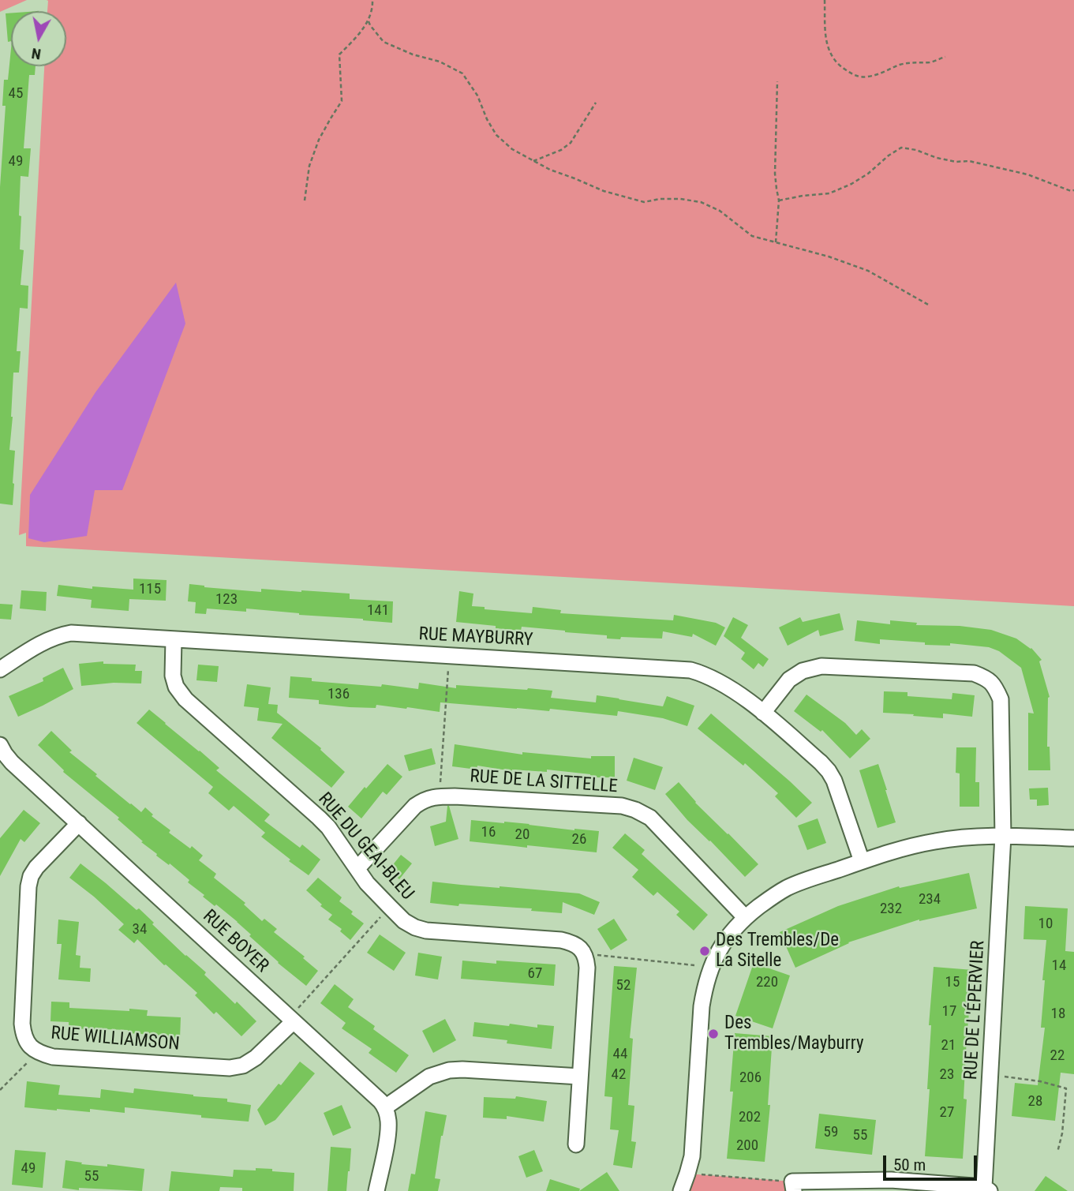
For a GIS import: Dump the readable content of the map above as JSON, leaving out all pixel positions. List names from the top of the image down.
{
  "streets": {
    "street": [
      "RUE MAYBURRY",
      "RUE DE LA SITTELLE",
      "RUE DU GEAI-BLEU",
      "RUE BOYER",
      "RUE DE L'ÉPERVIER",
      "RUE WILLIAMSON"
    ]
  },
  "crossings": [
    ["RUE MAYBURRY", "RUE DU GEAI-BLEU"],
    ["RUE MAYBURRY", "RUE DE L'ÉPERVIER"],
    ["RUE DE LA SITTELLE", "RUE DU GEAI-BLEU"],
    ["RUE BOYER", "RUE WILLIAMSON"]
  ],
  "places": ["Des Trembles/De La Sitelle", "Des Trembles/Mayburry"],
  "house_numbers": [
    "45",
    "49",
    "115",
    "123",
    "141",
    "136",
    "16",
    "20",
    "26",
    "234",
    "232",
    "10",
    "34",
    "14",
    "67",
    "220",
    "15",
    "52",
    "17",
    "18",
    "21",
    "44",
    "22",
    "42",
    "23",
    "206",
    "28",
    "27",
    "202",
    "59",
    "55",
    "200",
    "49",
    "55"
  ],
  "scale_bar": "50 m",
  "north": "bottom"
}
